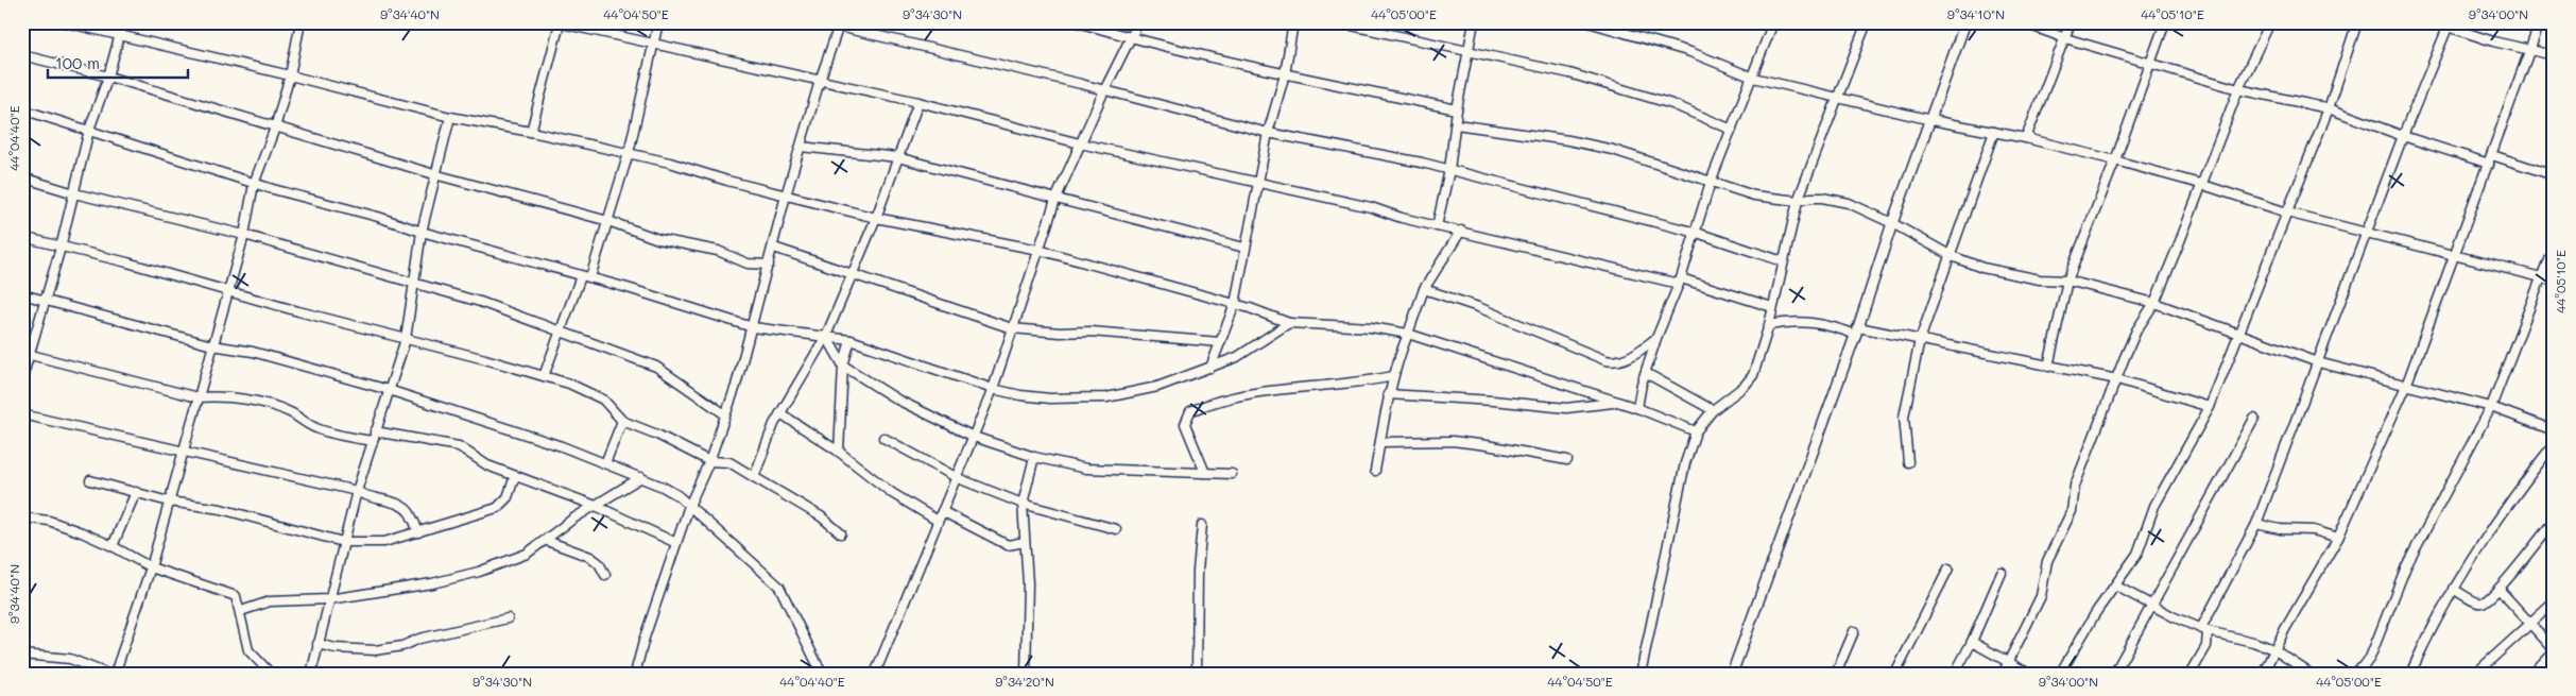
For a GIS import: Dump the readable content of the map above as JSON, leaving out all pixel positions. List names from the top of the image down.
{
  "scale_bar": "100 m",
  "coordinates": [
    "9°34'40\"N",
    "44°04'50\"E",
    "9°34'30\"N",
    "44°05'00\"E",
    "9°34'10\"N",
    "44°05'10\"E",
    "9°34'00\"N",
    "44°04'40\"E",
    "9°34'20\"N"
  ]
}
